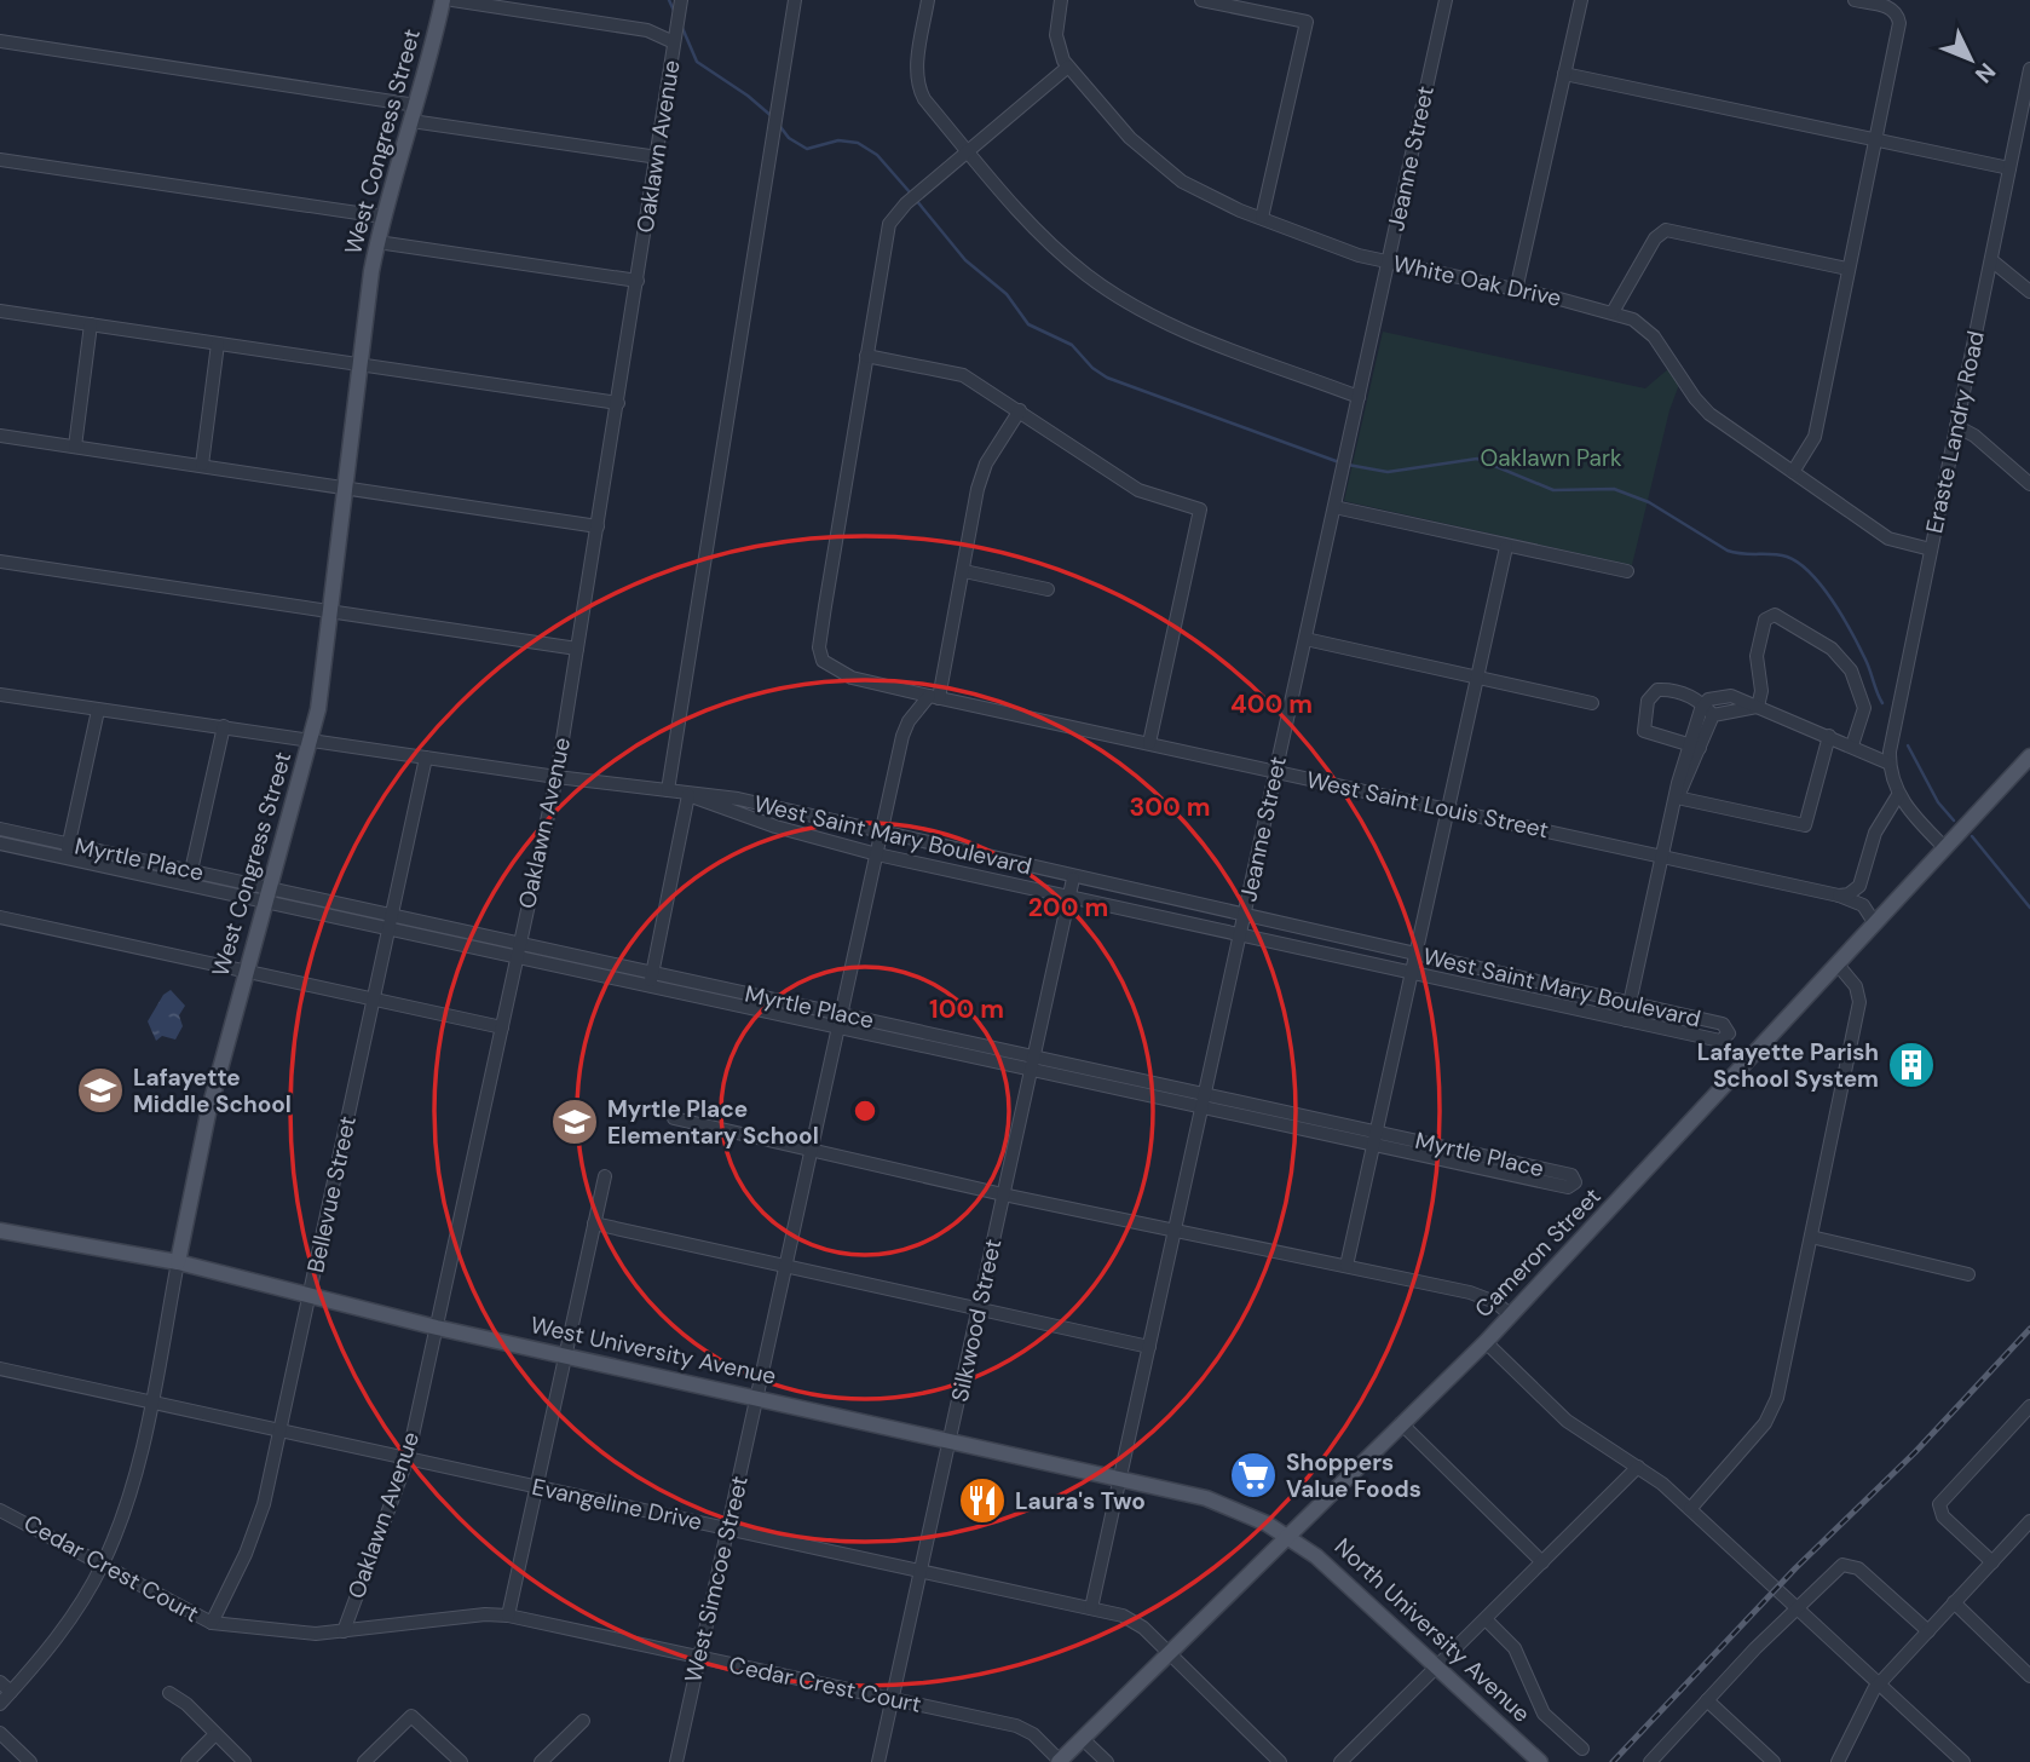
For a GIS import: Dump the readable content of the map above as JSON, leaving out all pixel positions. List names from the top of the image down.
{
  "streets": {
    "main road": [
      "West Congress Street",
      "Cameron Street",
      "West University Avenue",
      "North University Avenue"
    ],
    "street": [
      "Oaklawn Avenue",
      "Jeanne Street",
      "White Oak Drive",
      "Eraste Landry Road",
      "West Saint Louis Street",
      "West Saint Mary Boulevard",
      "Myrtle Place",
      "Bellevue Street",
      "Silkwood Street",
      "Evangeline Drive",
      "Cedar Crest Court",
      "West Simcoe Street"
    ]
  },
  "crossings": [
    ["West Congress Street", "West Saint Mary Boulevard"],
    ["West Congress Street", "Myrtle Place"],
    ["West Congress Street", "West University Avenue"],
    ["West Congress Street", "Evangeline Drive"],
    ["West Congress Street", "Cedar Crest Court"],
    ["Oaklawn Avenue", "West Saint Mary Boulevard"],
    ["Oaklawn Avenue", "Myrtle Place"],
    ["Oaklawn Avenue", "West University Avenue"],
    ["Oaklawn Avenue", "Evangeline Drive"],
    ["Oaklawn Avenue", "Cedar Crest Court"],
    ["Jeanne Street", "White Oak Drive"],
    ["Jeanne Street", "West Saint Louis Street"],
    ["Jeanne Street", "West Saint Mary Boulevard"],
    ["Jeanne Street", "Myrtle Place"],
    ["Jeanne Street", "West University Avenue"],
    ["Jeanne Street", "Evangeline Drive"],
    ["White Oak Drive", "Eraste Landry Road"],
    ["Eraste Landry Road", "Cameron Street"],
    ["West Saint Louis Street", "West Simcoe Street"],
    ["West Saint Mary Boulevard", "Bellevue Street"],
    ["West Saint Mary Boulevard", "Silkwood Street"],
    ["West Saint Mary Boulevard", "West Simcoe Street"],
    ["Myrtle Place", "Bellevue Street"],
    ["Myrtle Place", "Silkwood Street"],
    ["Myrtle Place", "West Simcoe Street"],
    ["Bellevue Street", "West University Avenue"],
    ["Bellevue Street", "Evangeline Drive"],
    ["Bellevue Street", "Cedar Crest Court"],
    ["Cameron Street", "West University Avenue"],
    ["Cameron Street", "Evangeline Drive"],
    ["Cameron Street", "Cedar Crest Court"],
    ["Cameron Street", "North University Avenue"],
    ["Silkwood Street", "West University Avenue"],
    ["Silkwood Street", "Evangeline Drive"],
    ["Silkwood Street", "Cedar Crest Court"],
    ["West University Avenue", "West Simcoe Street"],
    ["West University Avenue", "North University Avenue"],
    ["Evangeline Drive", "West Simcoe Street"],
    ["Cedar Crest Court", "West Simcoe Street"]
  ],
  "parks": ["Oaklawn Park"],
  "places": {
    "building": ["Lafayette Parish School System"],
    "school or university": ["Lafayette Middle School", "Myrtle Place Elementary School"],
    "supermarket": ["Shoppers Value Foods"],
    "restaurant": ["Laura's Two"]
  },
  "north": "bottom right",
  "rings": [
    "400 m",
    "300 m",
    "200 m",
    "100 m"
  ]
}
